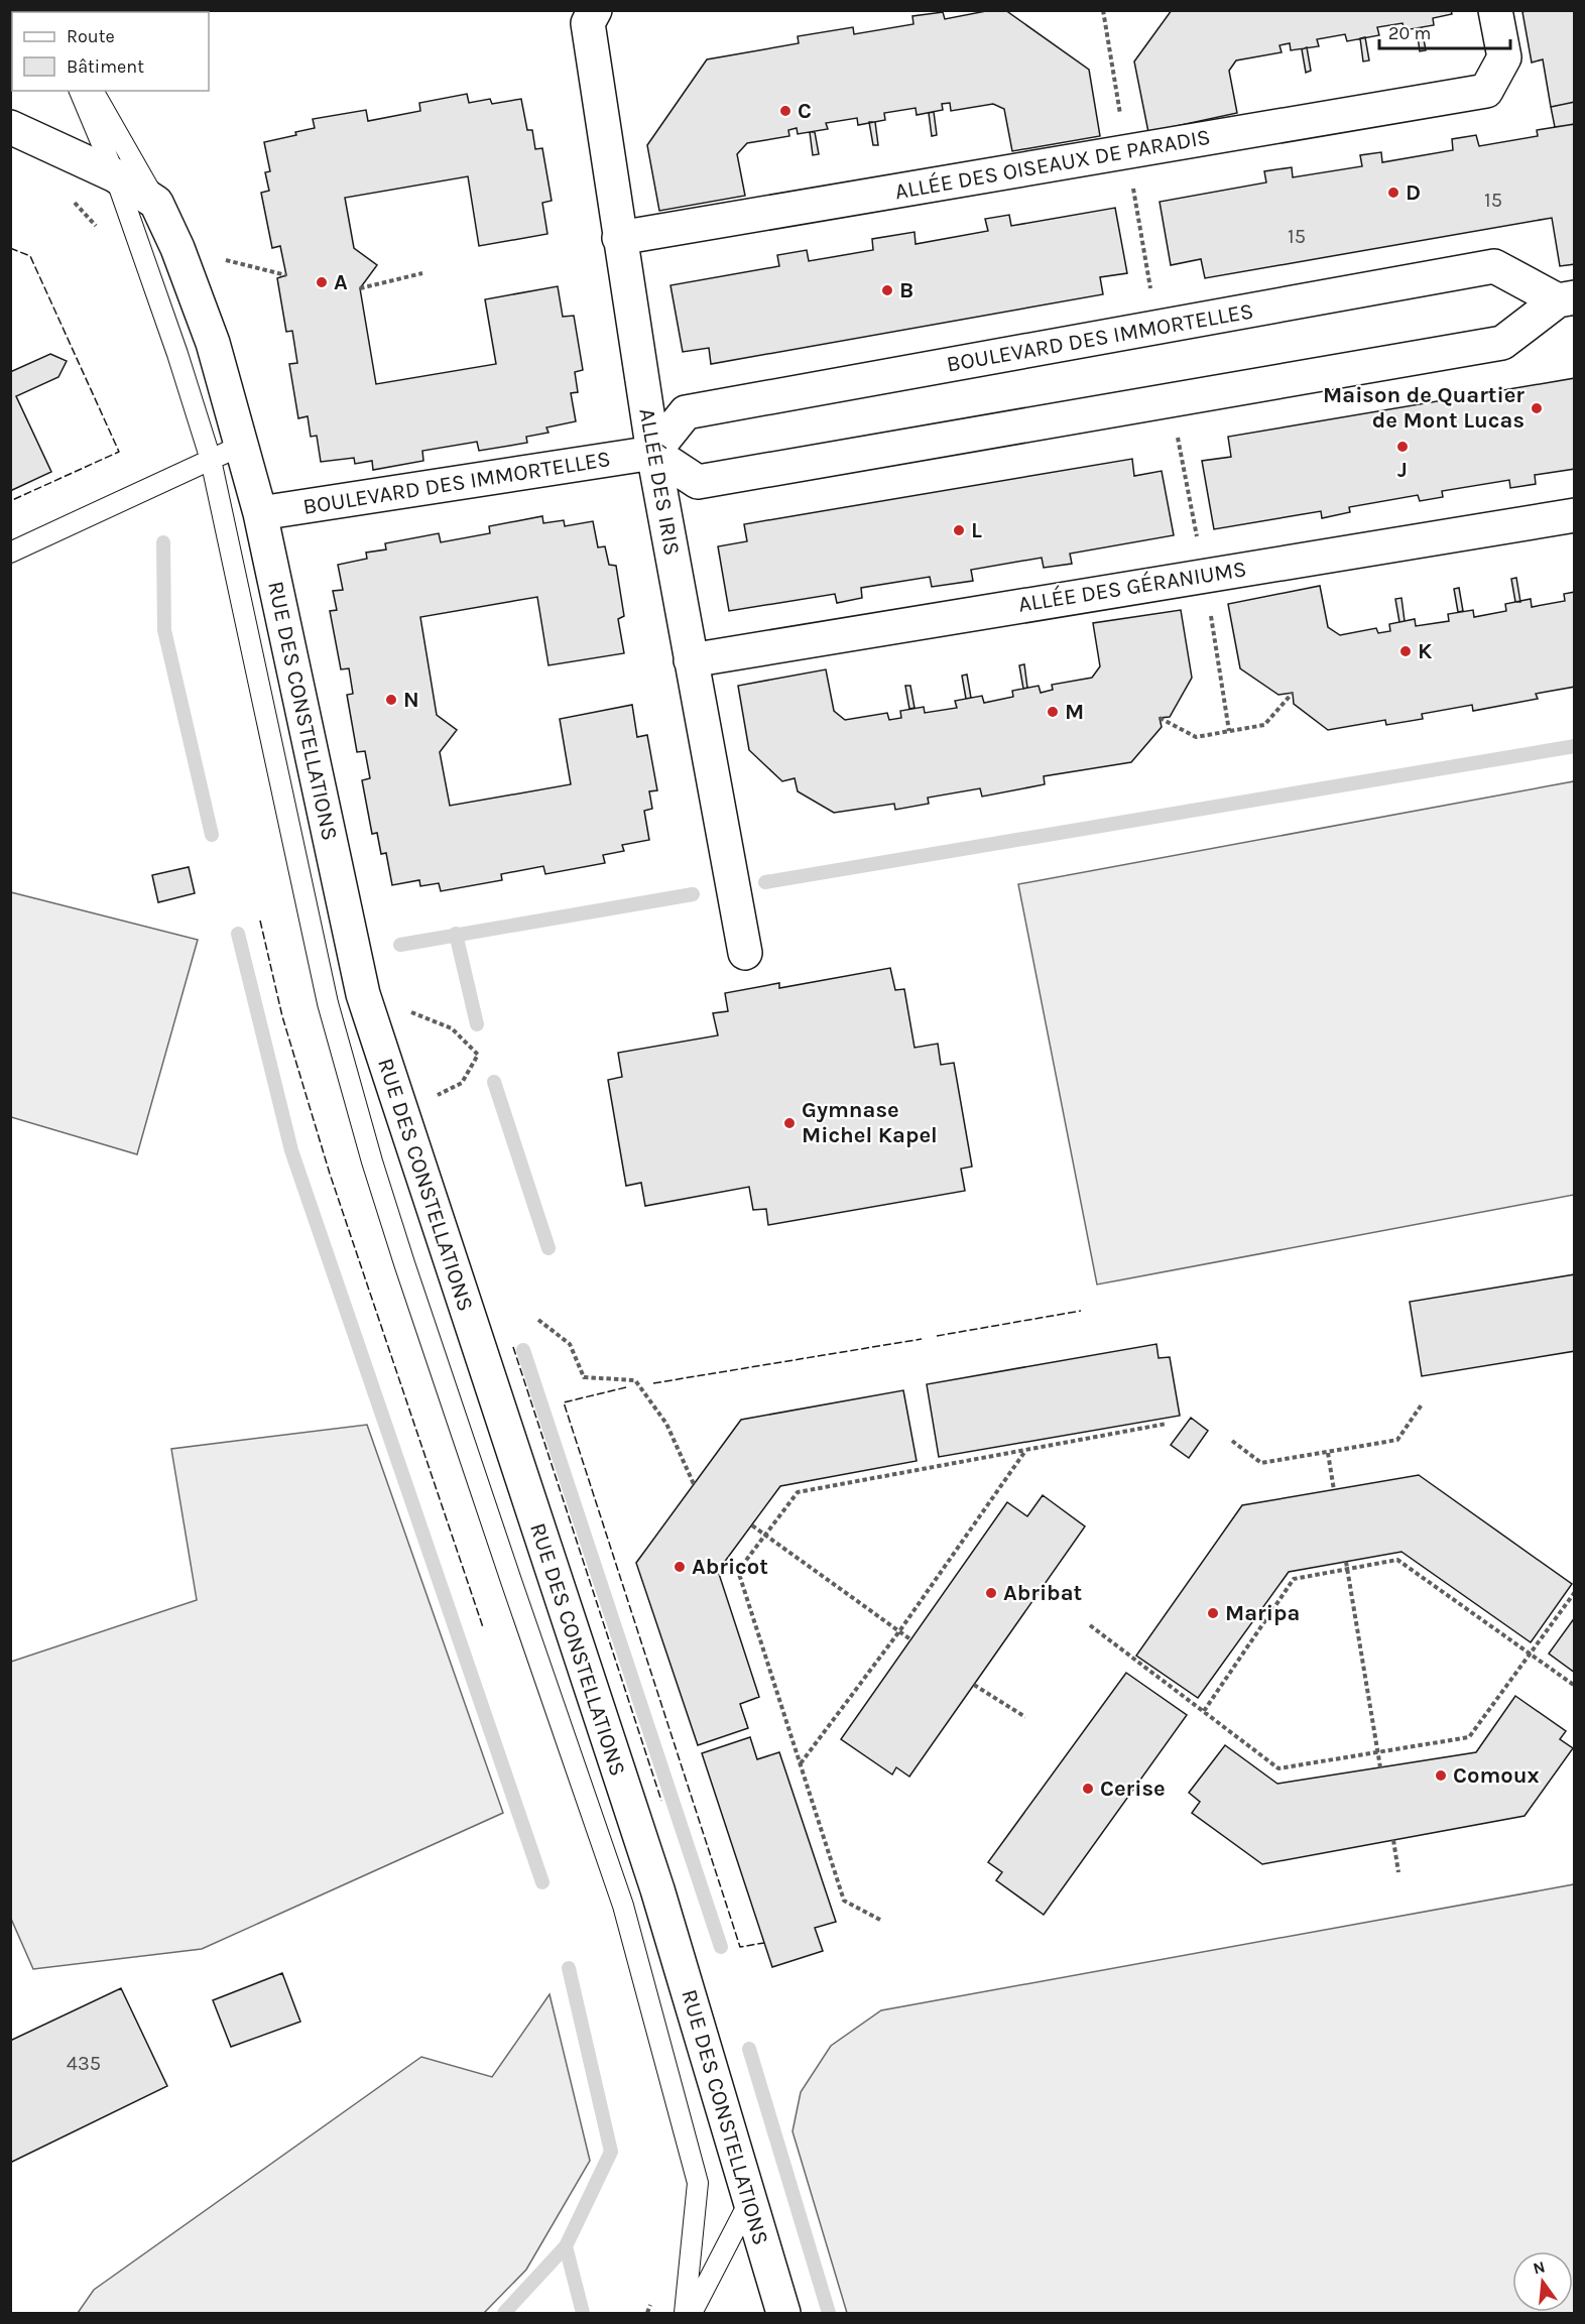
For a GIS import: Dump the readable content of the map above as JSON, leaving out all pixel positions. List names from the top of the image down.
{
  "streets": {
    "street": [
      "ALLÉE DES OISEAUX DE PARADIS",
      "BOULEVARD DES IMMORTELLES",
      "ALLÉE DES IRIS",
      "ALLÉE DES GÉRANIUMS",
      "RUE DES CONSTELLATIONS"
    ]
  },
  "crossings": [
    ["ALLÉE DES OISEAUX DE PARADIS", "ALLÉE DES IRIS"],
    ["BOULEVARD DES IMMORTELLES", "ALLÉE DES IRIS"],
    ["BOULEVARD DES IMMORTELLES", "RUE DES CONSTELLATIONS"],
    ["ALLÉE DES IRIS", "ALLÉE DES GÉRANIUMS"]
  ],
  "places": [
    "C",
    "D",
    "A",
    "B",
    "Maison de Quartier de Mont Lucas",
    "J",
    "L",
    "K",
    "N",
    "M",
    "Gymnase Michel Kapel",
    "Abricot",
    "Abribat",
    "Maripa",
    "Comoux",
    "Cerise"
  ],
  "house_numbers": ["15", "15", "435"],
  "legend": ["Route", "Bâtiment"],
  "scale_bar": "20 m",
  "north": "top"
}
